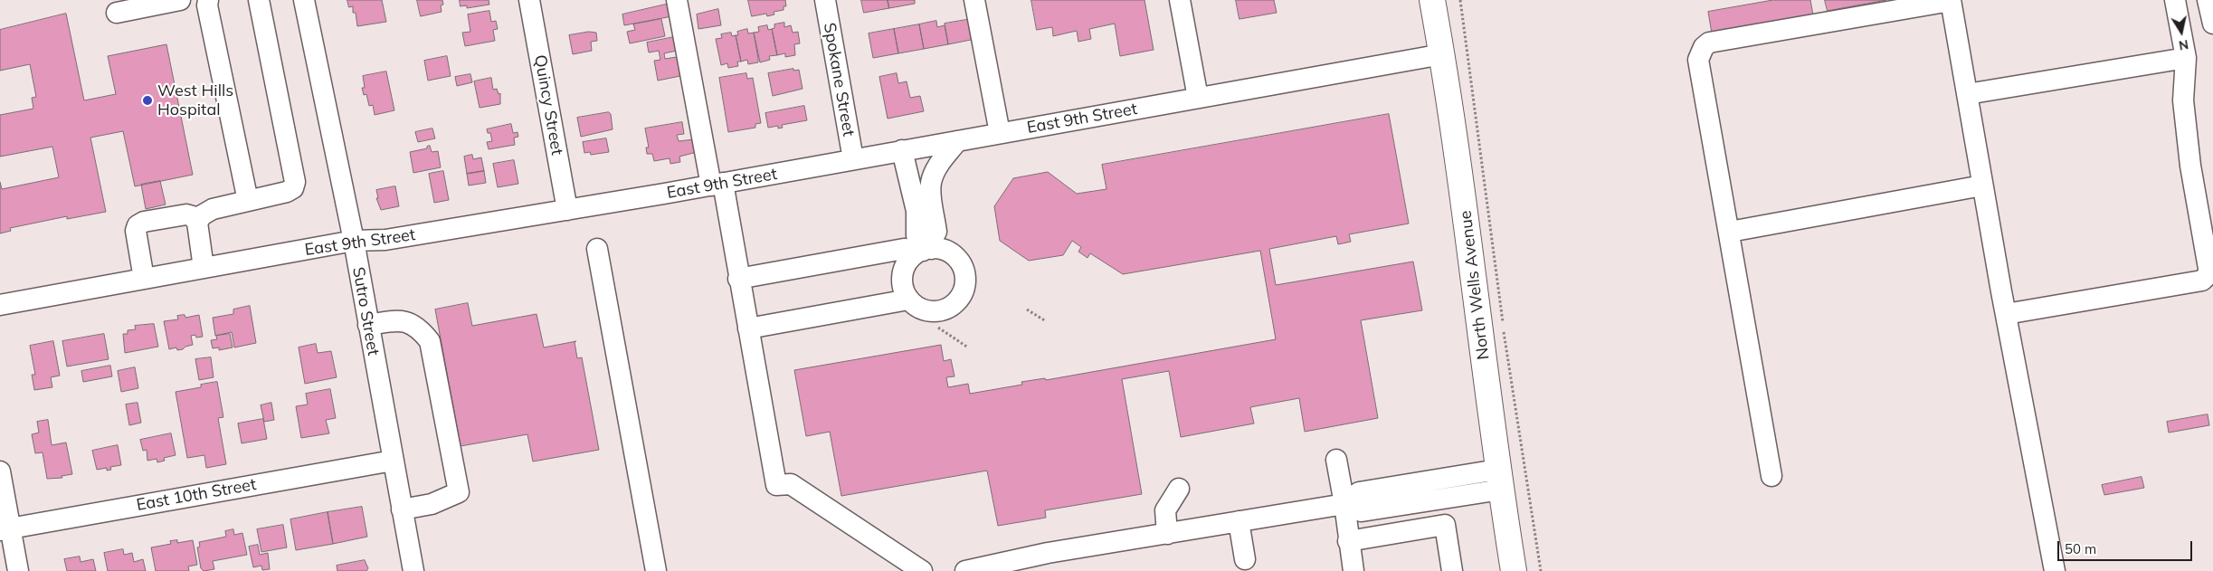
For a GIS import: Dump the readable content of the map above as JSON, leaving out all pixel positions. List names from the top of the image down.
{
  "streets": {
    "main road": ["North Wells Avenue"],
    "street": [
      "Spokane Street",
      "Quincy Street",
      "East 9th Street",
      "Sutro Street",
      "East 10th Street"
    ]
  },
  "crossings": [
    ["Spokane Street", "East 9th Street"],
    ["Quincy Street", "East 9th Street"],
    ["East 9th Street", "North Wells Avenue"],
    ["East 9th Street", "Sutro Street"],
    ["Sutro Street", "East 10th Street"]
  ],
  "places": ["West Hills Hospital"],
  "scale_bar": "50 m",
  "north": "bottom"
}
